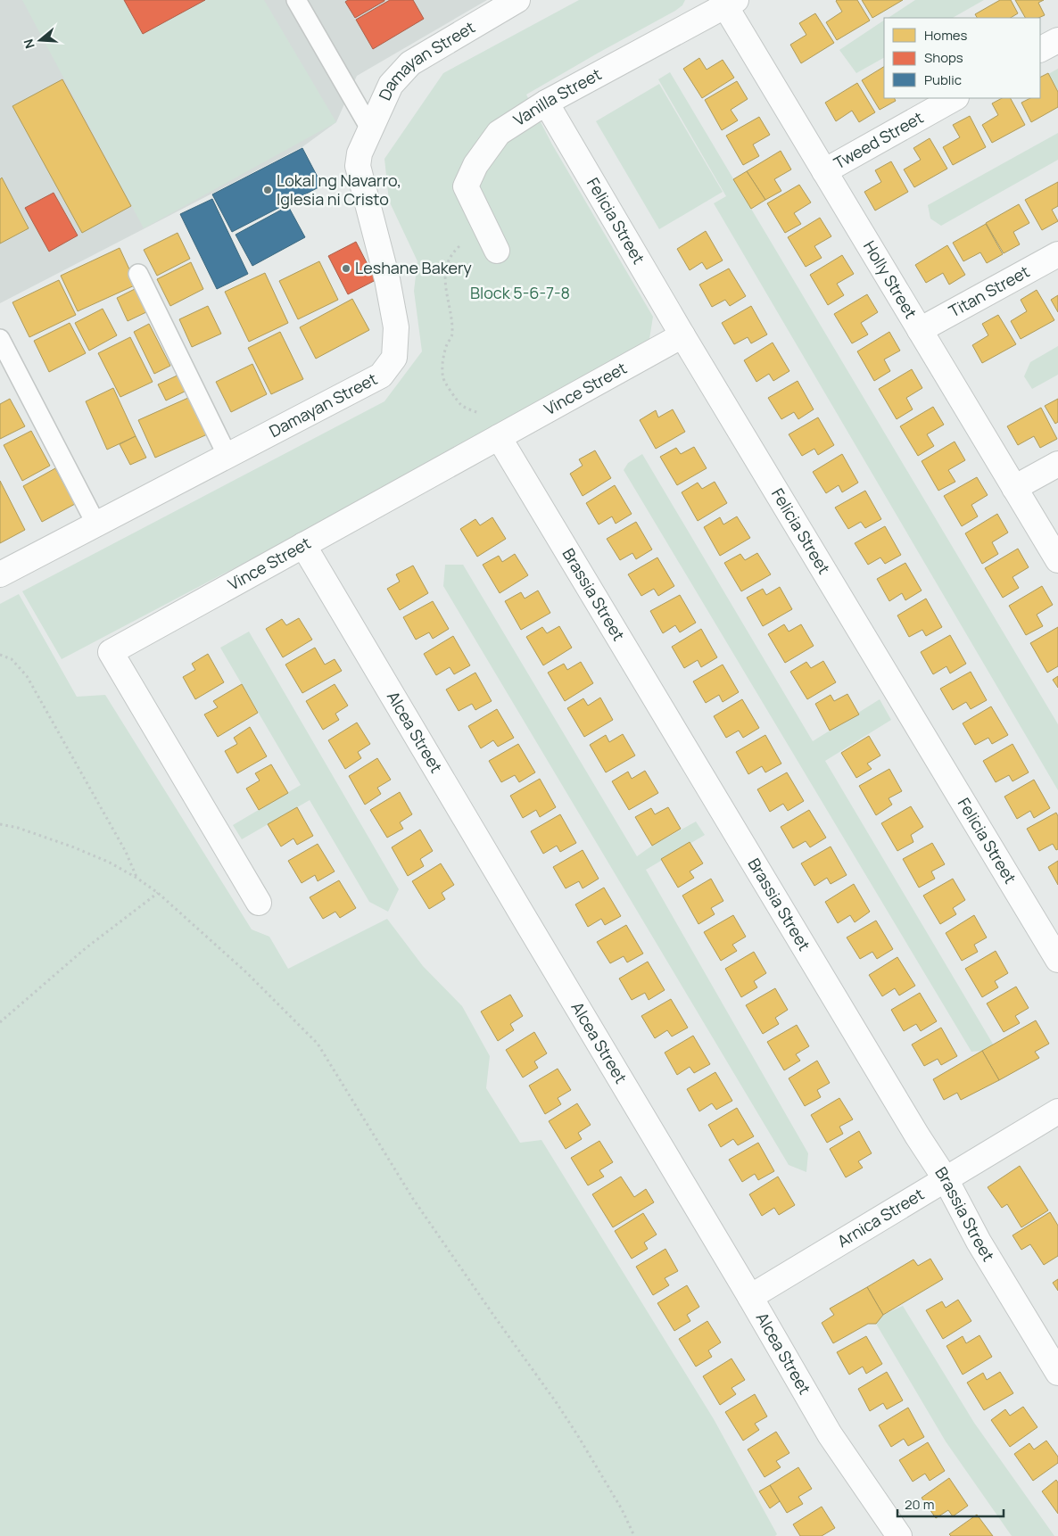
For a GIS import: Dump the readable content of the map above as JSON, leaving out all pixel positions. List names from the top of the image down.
{
  "streets": {
    "street": [
      "Damayan Street",
      "Vanilla Street",
      "Tweed Street",
      "Felicia Street",
      "Holly Street",
      "Titan Street",
      "Vince Street",
      "Brassia Street",
      "Alcea Street",
      "Arnica Street"
    ]
  },
  "crossings": [
    ["Vanilla Street", "Felicia Street"],
    ["Vanilla Street", "Holly Street"],
    ["Tweed Street", "Holly Street"],
    ["Felicia Street", "Vince Street"],
    ["Holly Street", "Titan Street"],
    ["Vince Street", "Brassia Street"],
    ["Vince Street", "Alcea Street"],
    ["Brassia Street", "Arnica Street"],
    ["Alcea Street", "Arnica Street"]
  ],
  "parks": ["Block 5-6-7-8"],
  "places": ["Lokal ng Navarro, Iglesia ni Cristo", "Leshane Bakery"],
  "legend": ["Homes", "Shops", "Public"],
  "scale_bar": "20 m",
  "north": "left"
}
